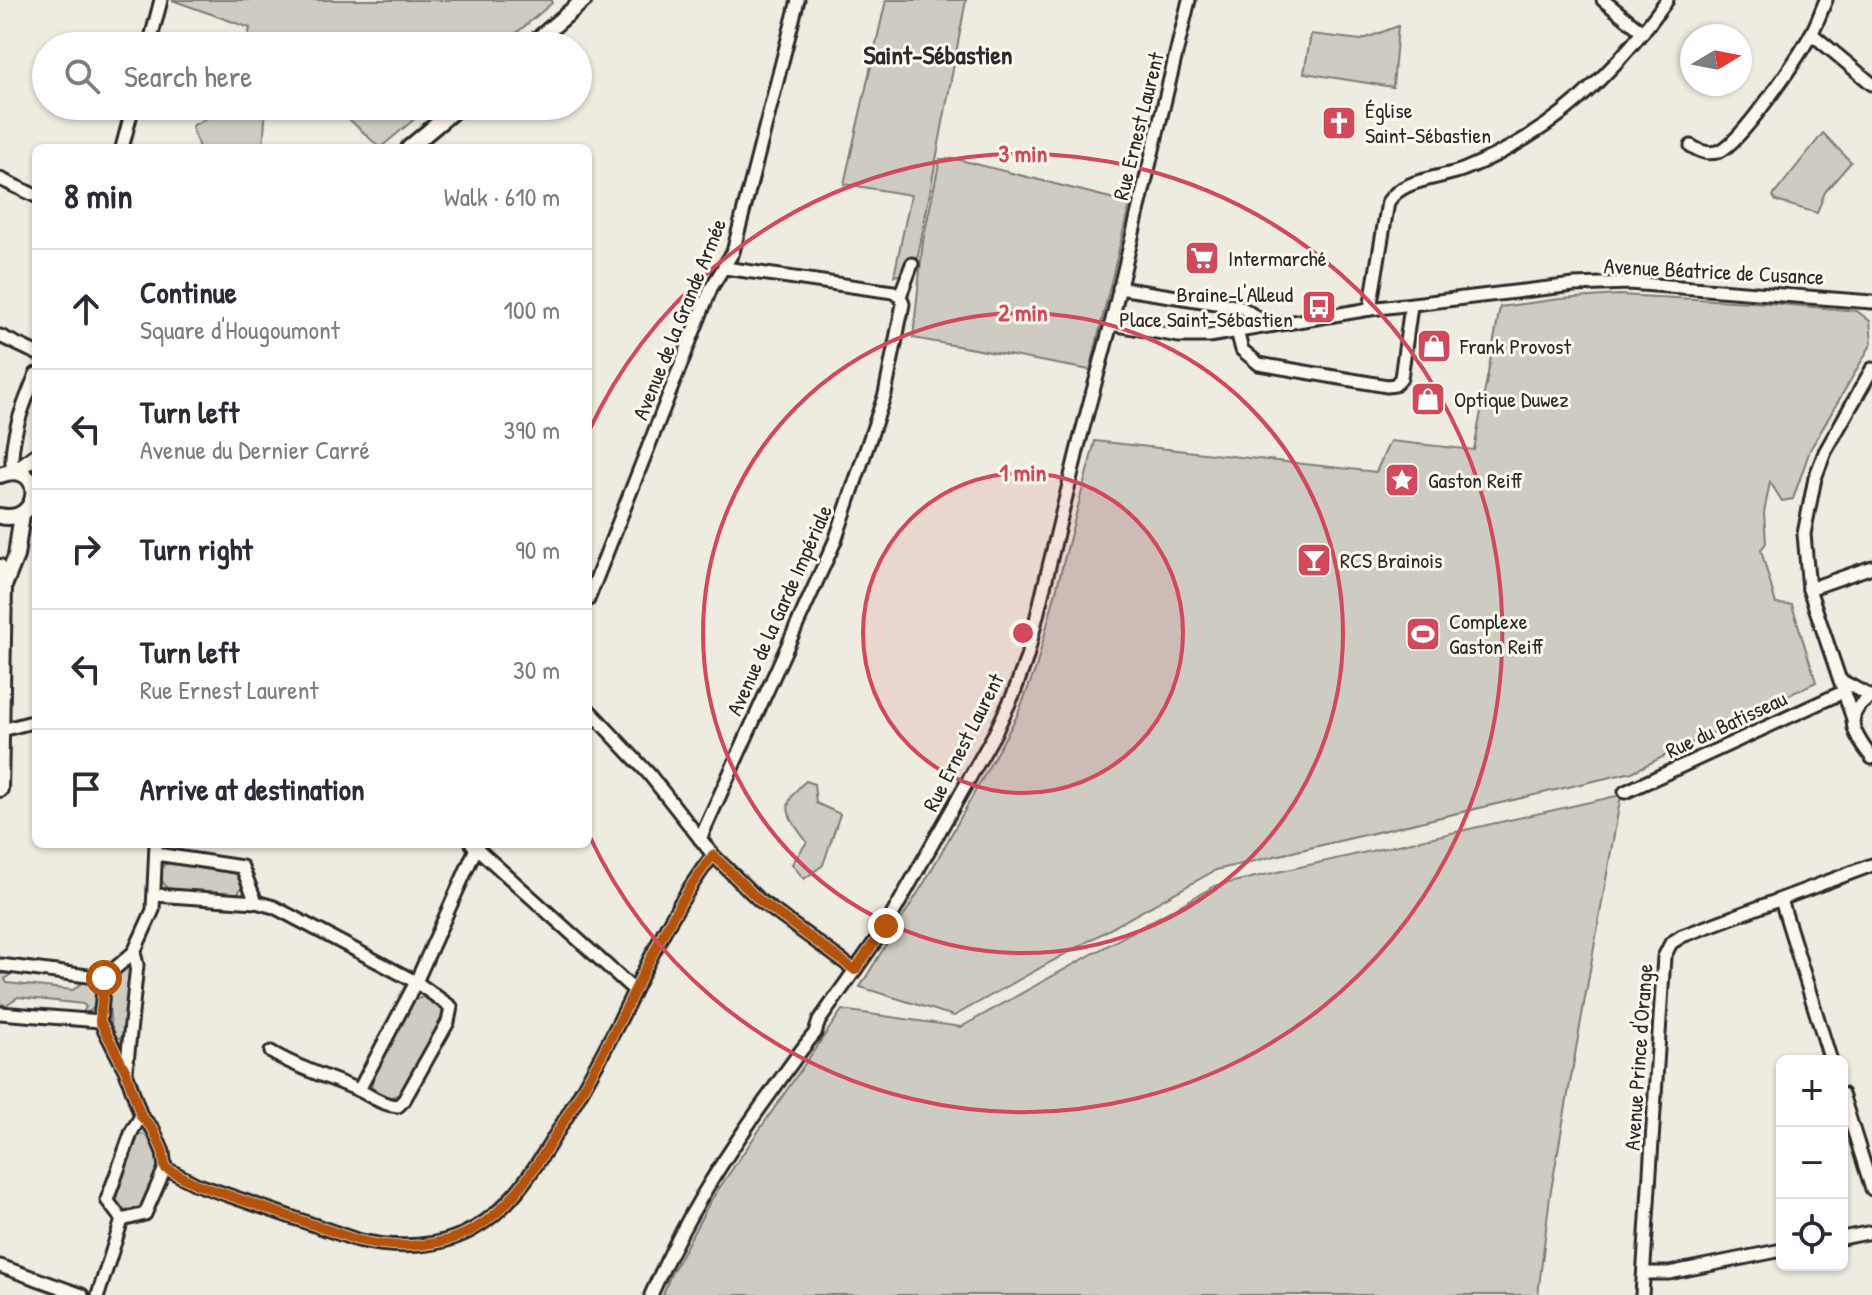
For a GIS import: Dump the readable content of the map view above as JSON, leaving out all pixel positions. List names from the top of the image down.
{
  "streets": {
    "street": [
      "Rue Ernest Laurent",
      "Avenue Béatrice de Cusance",
      "Avenue de la Grande Armée",
      "Avenue de la Garde Impériale",
      "Rue du Batisseau",
      "Avenue Prince d'Orange"
    ]
  },
  "crossings": [
    ["Rue Ernest Laurent", "Avenue Béatrice de Cusance"]
  ],
  "districts": ["Saint-Sébastien"],
  "places": {
    "church": ["Église Saint-Sébastien"],
    "supermarket": ["Intermarché"],
    "bus stop": ["Braine-l'Alleud Place Saint-Sébastien"],
    "shop": ["Frank Provost", "Optique Duwez"],
    "place": ["Gaston Reiff"],
    "bar": ["RCS Brainois"],
    "sports": ["Complexe Gaston Reiff"]
  },
  "north": "right",
  "page": {
    "search": "Search here",
    "heading": ["8 min", "Walk · 610 m"],
    "list": [
      ["Continue", "Square d'Hougoumont", "100 m"],
      ["Turn left", "Avenue du Dernier Carré", "390 m"],
      ["Turn right", "90 m"],
      ["Turn left", "Rue Ernest Laurent", "30 m"],
      "Arrive at destination"
    ],
    "map_buttons": ["+", "−"]
  },
  "rings": ["3 min", "2 min", "1 min"]
}
